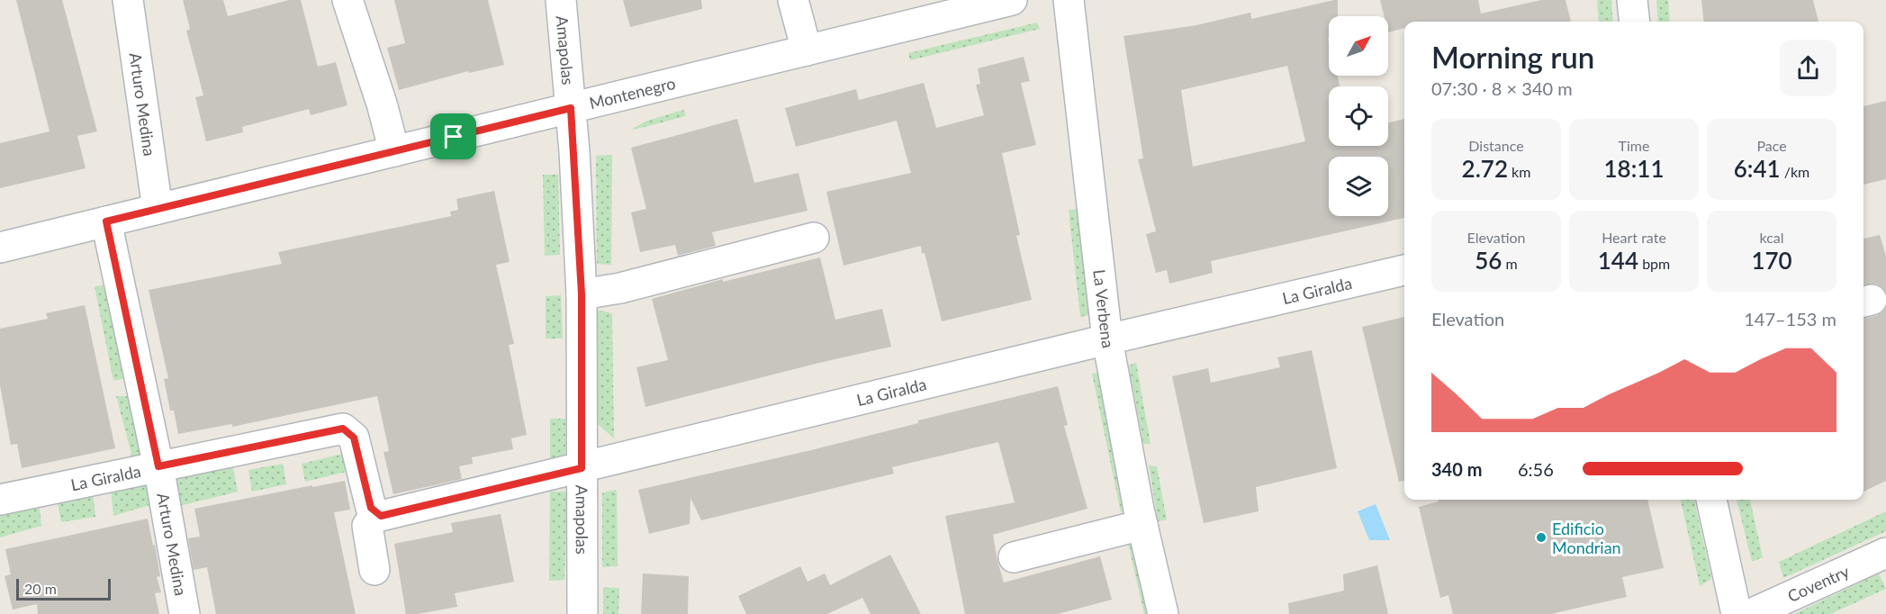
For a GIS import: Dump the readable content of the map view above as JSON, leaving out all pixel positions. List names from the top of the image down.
{
  "streets": {
    "street": [
      "Amapolas",
      "Montenegro",
      "Arturo Medina",
      "La Giralda",
      "La Verbena",
      "Coventry"
    ]
  },
  "crossings": [
    ["Amapolas", "Montenegro"],
    ["Amapolas", "La Giralda"],
    ["Montenegro", "Arturo Medina"],
    ["Arturo Medina", "La Giralda"],
    ["La Giralda", "La Verbena"]
  ],
  "places": ["Edificio Mondrian"],
  "scale_bar": "20 m",
  "north": "top right",
  "page": {
    "heading": ["Morning run", "07:30 · 8 × 340 m"],
    "stats": [
      ["Distance", "2.72 km"],
      ["Time", "18:11"],
      ["Pace", "6:41 /km"],
      ["Elevation", "56 m"],
      ["Heart rate", "144 bpm"],
      ["kcal", "170"]
    ],
    "chart": ["Elevation", "147–153 m"],
    "list": [
      {
        "name": "340 m",
        "note": "6:56"
      }
    ],
    "scale": "20 m"
  }
}
